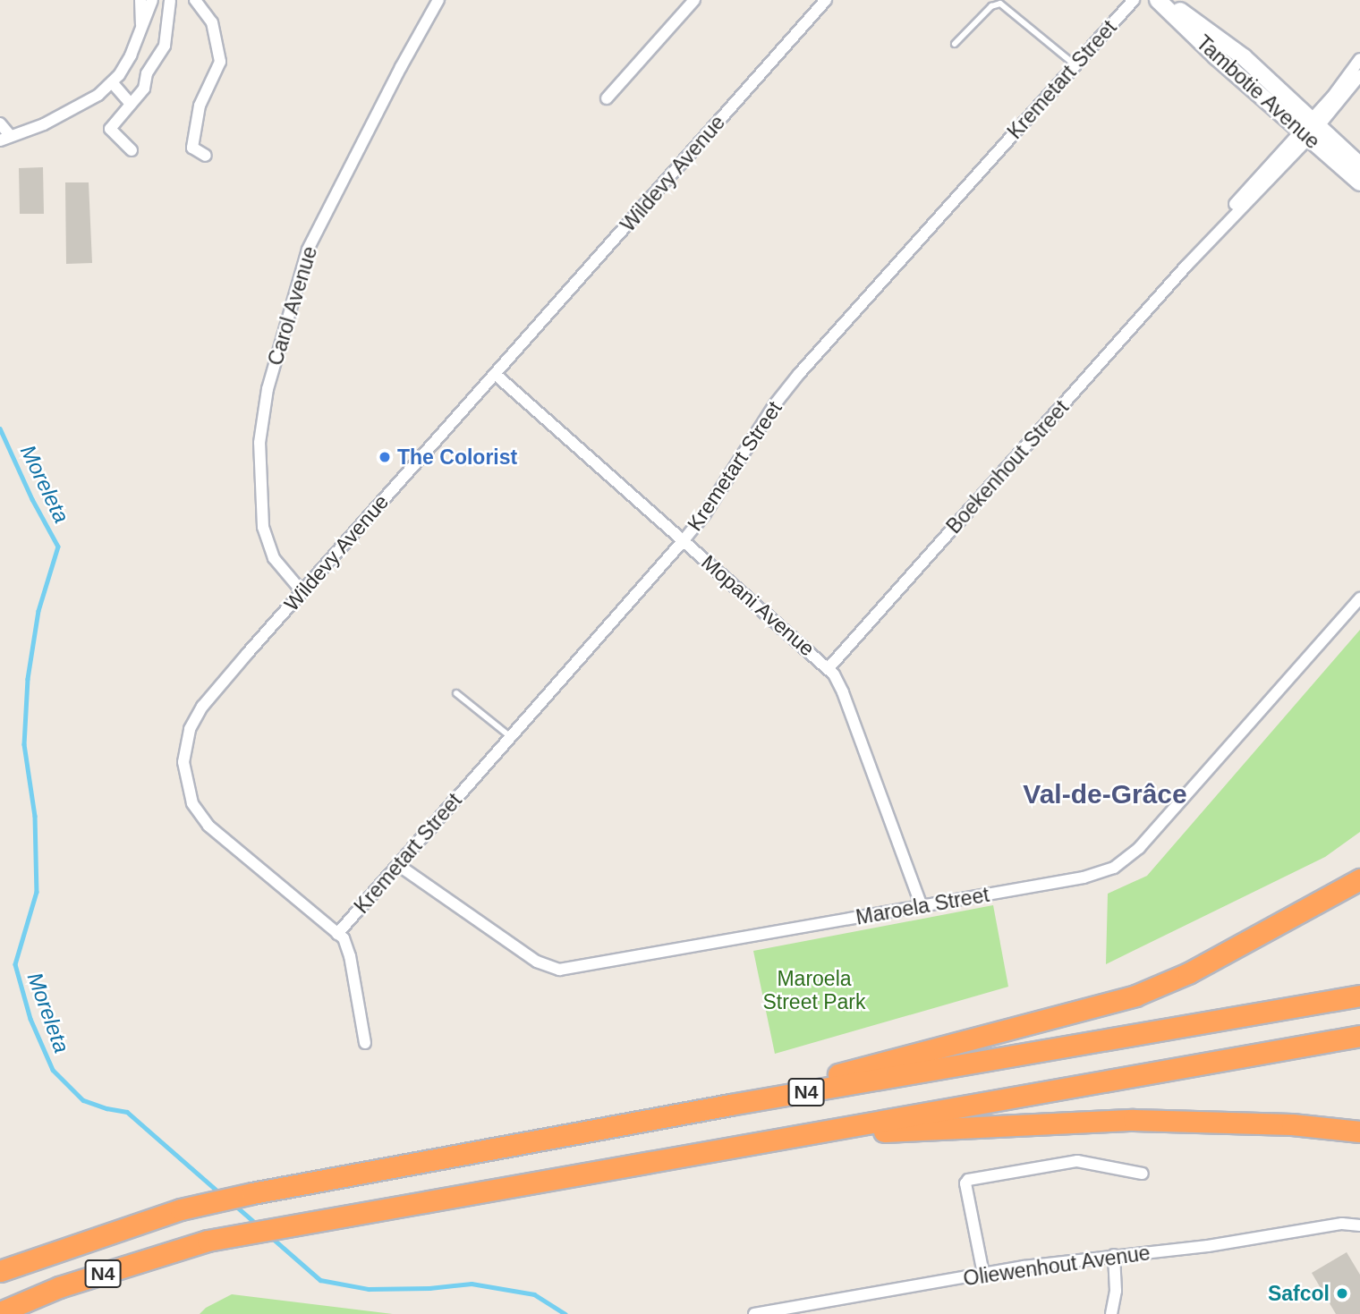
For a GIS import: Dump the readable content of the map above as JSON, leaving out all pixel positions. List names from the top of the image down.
{
  "streets": {
    "highway": ["N4"],
    "main road": ["Tambotie Avenue"],
    "street": [
      "Kremetart Street",
      "Wildevy Avenue",
      "Carol Avenue",
      "Boekenhout Street",
      "Mopani Avenue",
      "Maroela Street",
      "Oliewenhout Avenue"
    ]
  },
  "crossings": [
    ["Kremetart Street", "Wildevy Avenue"],
    ["Kremetart Street", "Mopani Avenue"],
    ["Kremetart Street", "Maroela Street"],
    ["Tambotie Avenue", "Boekenhout Street"],
    ["Wildevy Avenue", "Carol Avenue"],
    ["Wildevy Avenue", "Mopani Avenue"],
    ["Boekenhout Street", "Mopani Avenue"],
    ["Mopani Avenue", "Maroela Street"]
  ],
  "districts": ["Val-de-Grâce"],
  "water": ["Moreleta"],
  "parks": ["Maroela Street Park"],
  "places": ["The Colorist", "Safcol"]
}
